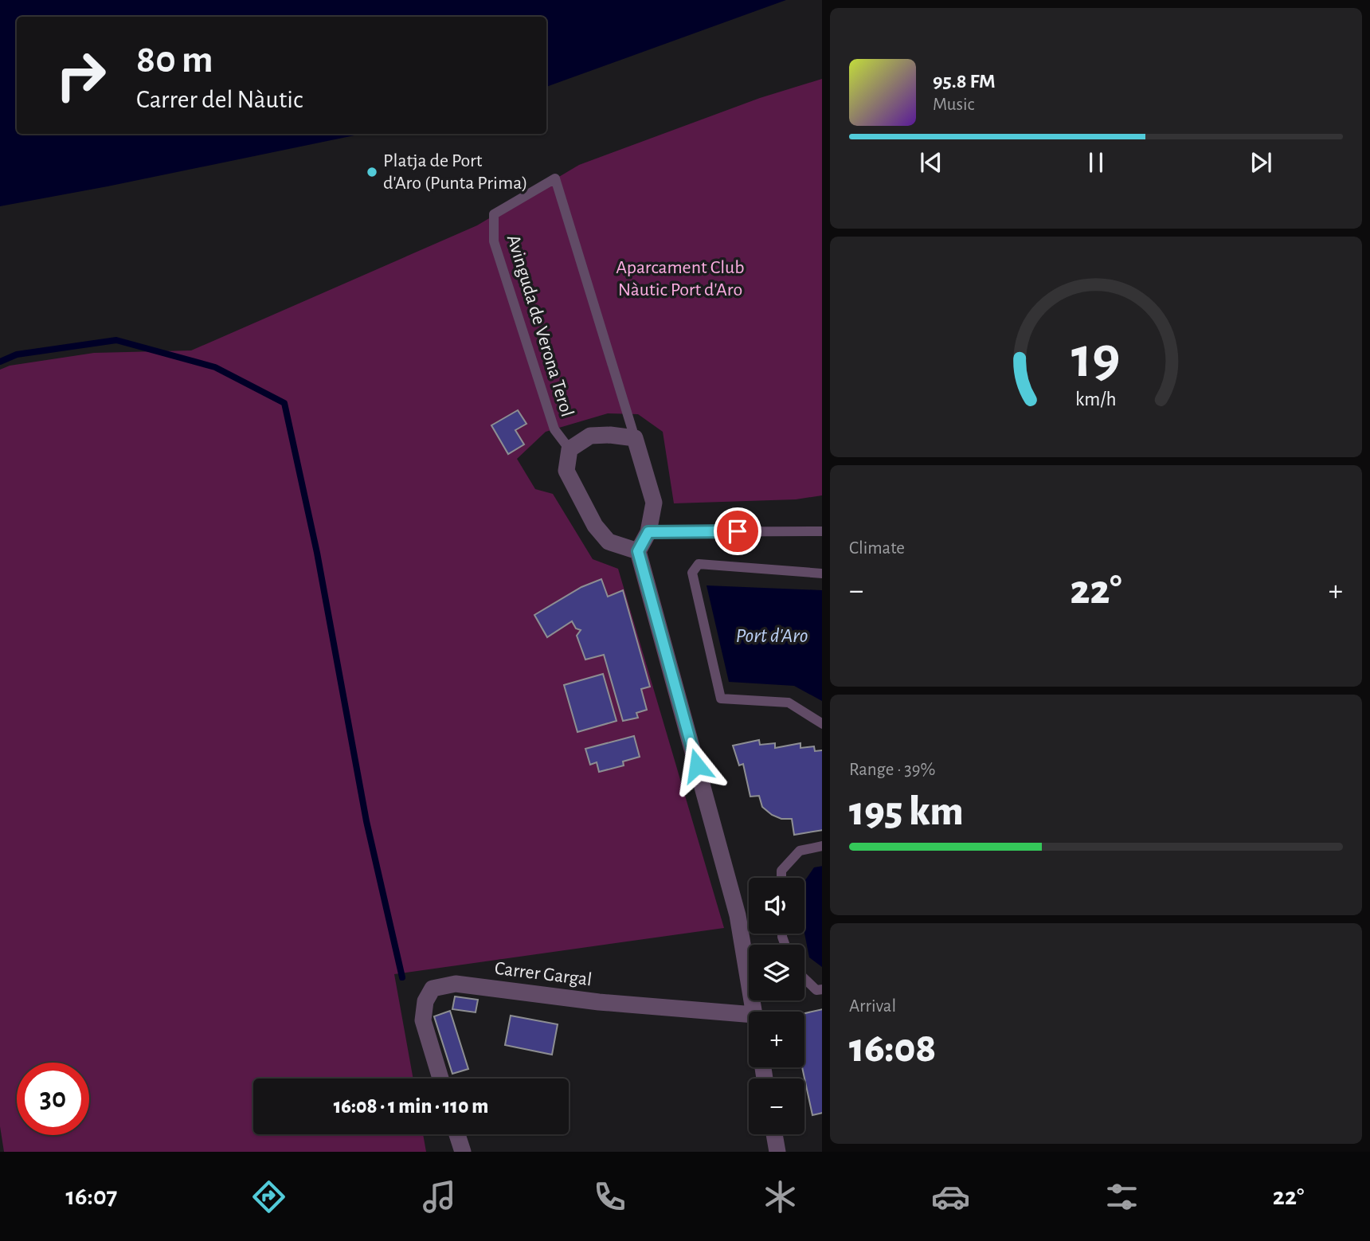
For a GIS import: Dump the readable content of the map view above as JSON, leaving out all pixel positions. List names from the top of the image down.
{
  "streets": {
    "street": ["Carrer Gargal"],
    "lane": ["Avinguda de Verona Terol"]
  },
  "water": ["Port d'Aro"],
  "parks": ["Aparcament Club Nàutic Port d'Aro"],
  "places": ["Platja de Port d'Aro (Punta Prima)"],
  "page": {
    "turn": ["80 m", "Carrer del Nàutic"],
    "song": ["95.8 FM", "Music"],
    "tile": [
      "Climate",
      ["Range · 39%", "195 km"],
      ["Arrival", "16:08"]
    ],
    "heat": ["−", "22°", "+"],
    "map_buttons": ["+", "−"],
    "limit": "30",
    "trip": "16:08 · 1 min · 110 m",
    "tabs": ["16:07", "22°"],
    "gauge": ["19", "km/h"]
  }
}
